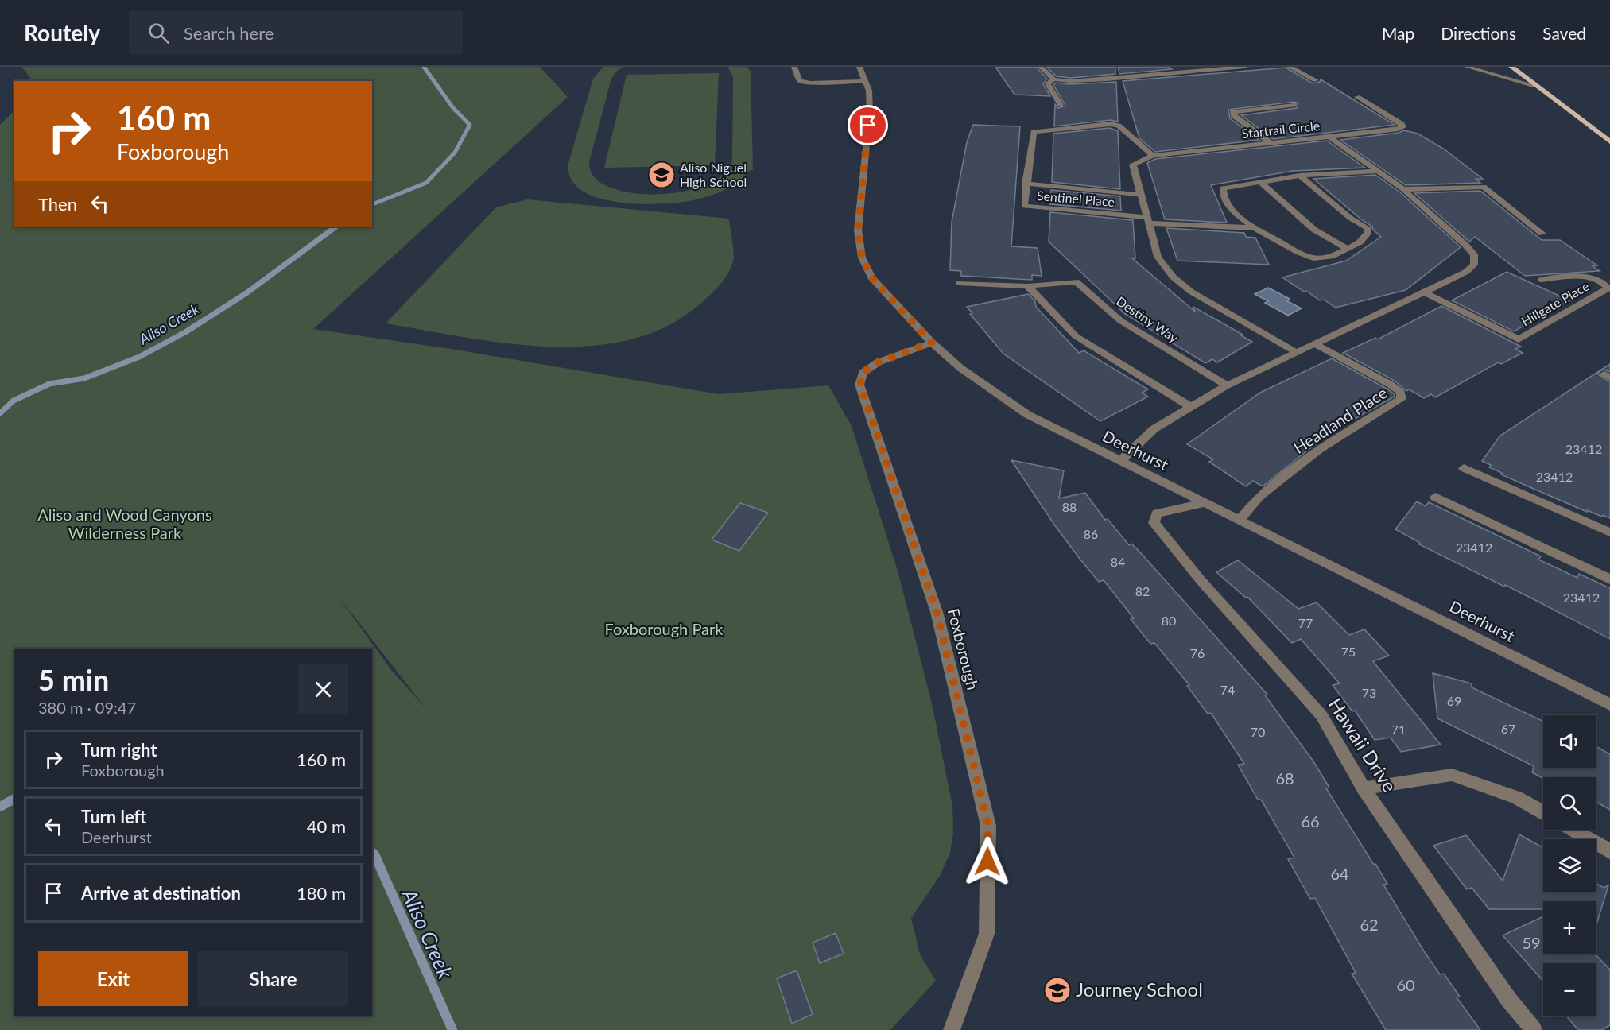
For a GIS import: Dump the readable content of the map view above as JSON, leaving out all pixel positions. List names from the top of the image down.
{
  "streets": {
    "street": [
      "Startrail Circle",
      "Sentinel Place",
      "Hillgate Place",
      "Destiny Way",
      "Headland Place",
      "Deerhurst",
      "Foxborough",
      "Hawaii Drive"
    ]
  },
  "crossings": [
    ["Startrail Circle", "Sentinel Place"],
    ["Startrail Circle", "Hillgate Place"],
    ["Startrail Circle", "Destiny Way"],
    ["Startrail Circle", "Headland Place"],
    ["Startrail Circle", "Deerhurst"],
    ["Headland Place", "Deerhurst"],
    ["Deerhurst", "Foxborough"],
    ["Deerhurst", "Hawaii Drive"]
  ],
  "water": ["Aliso Creek"],
  "parks": ["Aliso and Wood Canyons Wilderness Park", "Foxborough Park"],
  "places": {
    "school or university": ["Aliso Niguel High School", "Journey School"]
  },
  "house_numbers": [
    "23412",
    "23412",
    "88",
    "86",
    "23412",
    "84",
    "82",
    "23412",
    "80",
    "77",
    "75",
    "76",
    "74",
    "73",
    "69",
    "67",
    "71",
    "70",
    "68",
    "66",
    "64",
    "62",
    "59",
    "60"
  ],
  "page": {
    "header": "Routely",
    "search": "Search here",
    "nav": ["Map", "Directions", "Saved"],
    "turn": ["160 m", "Foxborough"],
    "then": "Then",
    "heading": ["5 min", "380 m · 09:47"],
    "map_buttons": ["+", "−"],
    "list": [
      {
        "name": "Turn right",
        "note": "Foxborough",
        "value": "160 m"
      },
      {
        "name": "Turn left",
        "note": "Deerhurst",
        "value": "40 m"
      },
      {
        "name": "Arrive at destination",
        "value": "180 m"
      }
    ],
    "buttons": ["Exit", "Share"]
  }
}
